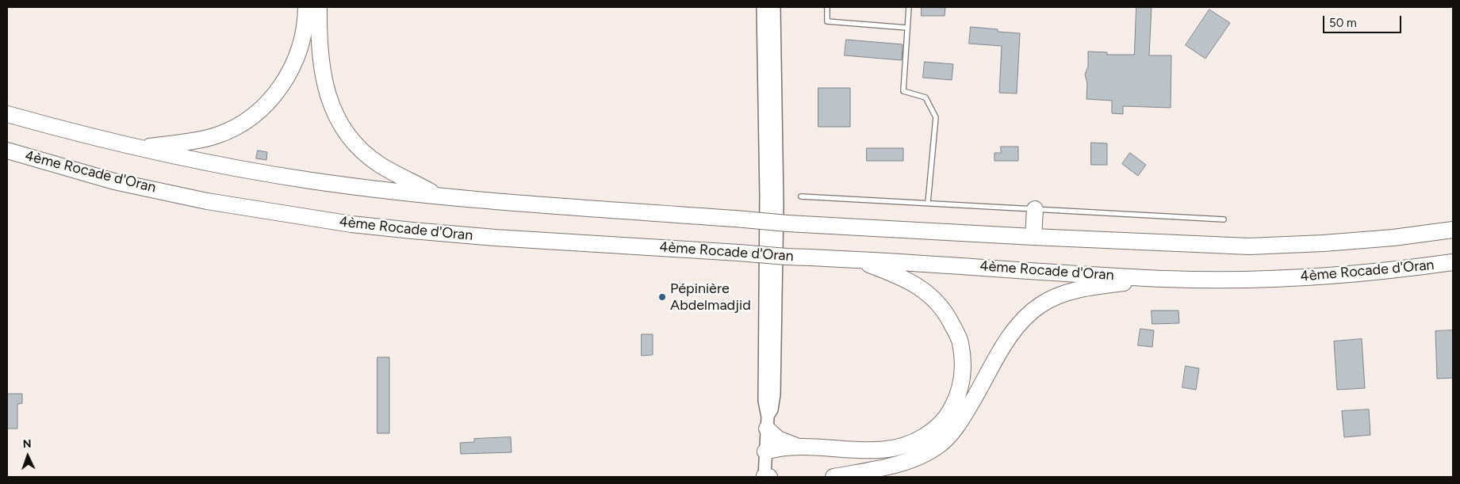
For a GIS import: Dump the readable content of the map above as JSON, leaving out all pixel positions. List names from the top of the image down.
{
  "streets": {
    "highway": ["4ème Rocade d'Oran"]
  },
  "places": ["Pépinière Abdelmadjid"],
  "scale_bar": "50 m",
  "north": "top"
}
